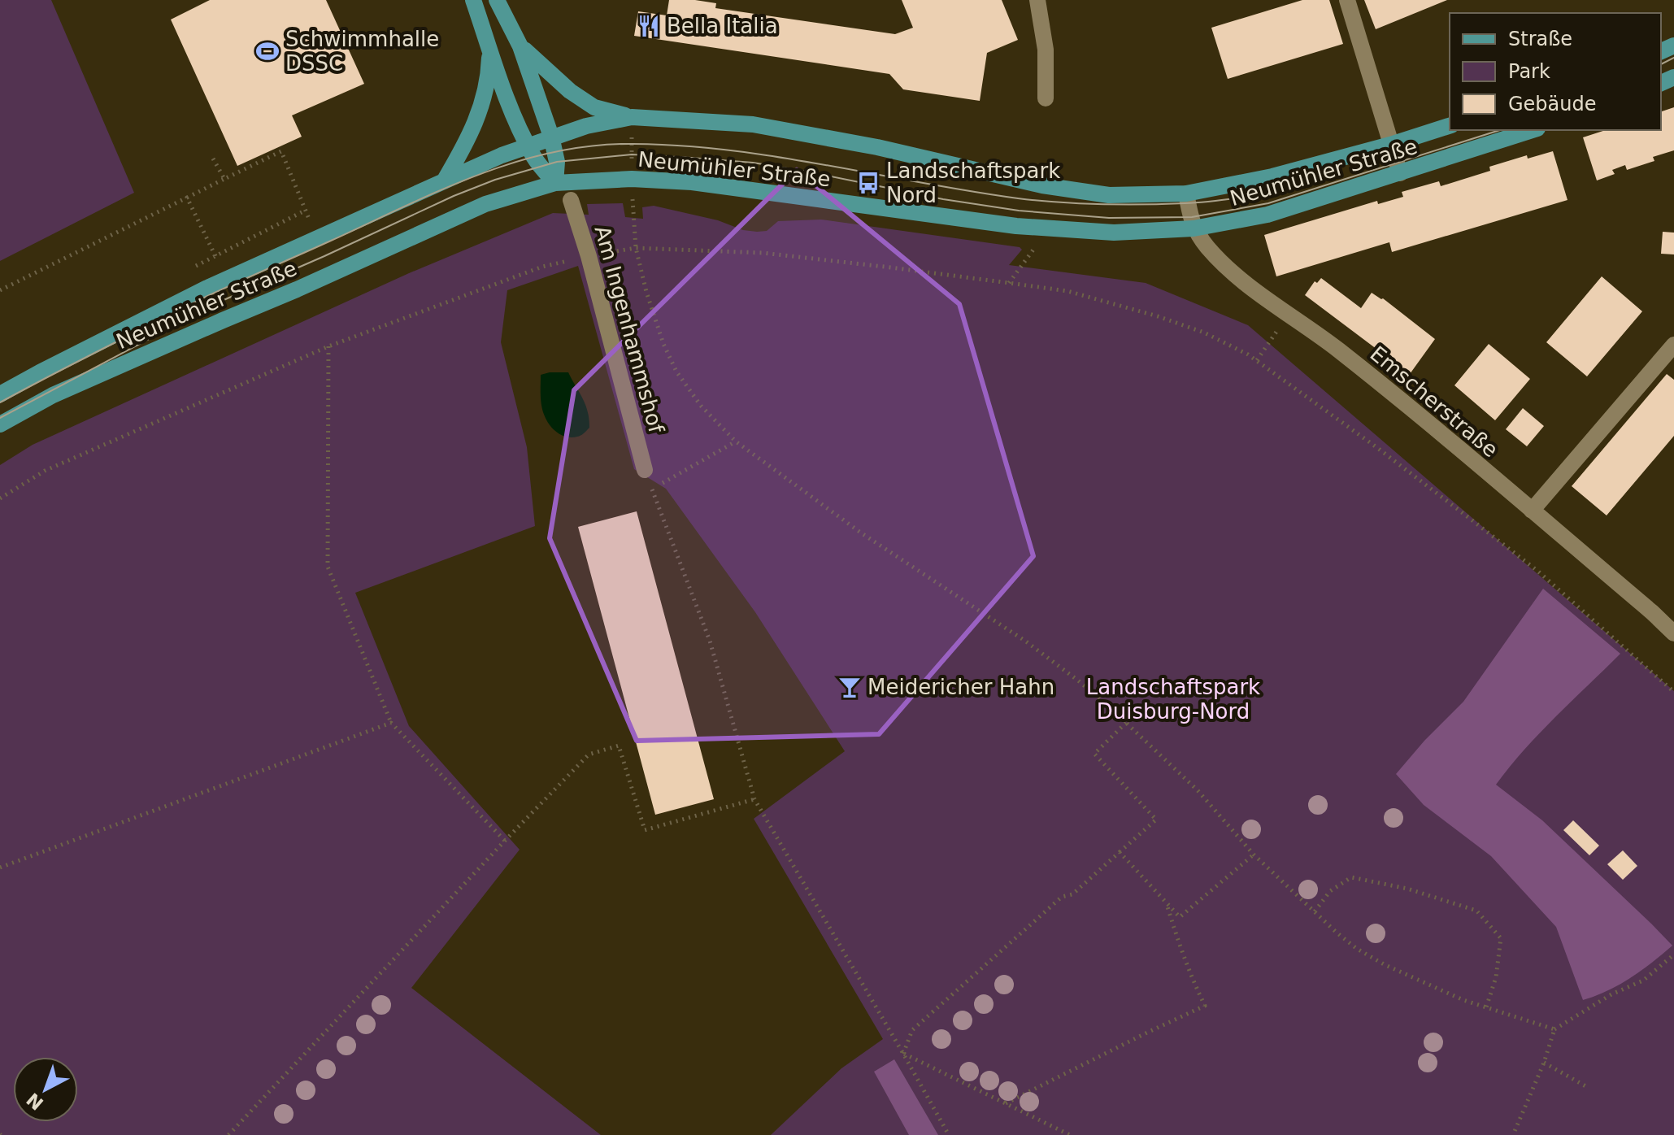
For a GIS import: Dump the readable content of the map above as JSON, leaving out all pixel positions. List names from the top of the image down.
{
  "streets": {
    "main road": ["Neumühler Straße"],
    "street": ["Am Ingenhammshof", "Emscherstraße"]
  },
  "crossings": [
    ["Neumühler Straße", "Emscherstraße"]
  ],
  "parks": ["Landschaftspark Duisburg-Nord"],
  "places": {
    "restaurant": ["Bella Italia"],
    "sports": ["Schwimmhalle DSSC"],
    "bus stop": ["Landschaftspark Nord"],
    "bar": ["Meidericher Hahn"]
  },
  "legend": ["Straße", "Park", "Gebäude"],
  "north": "bottom left"
}
